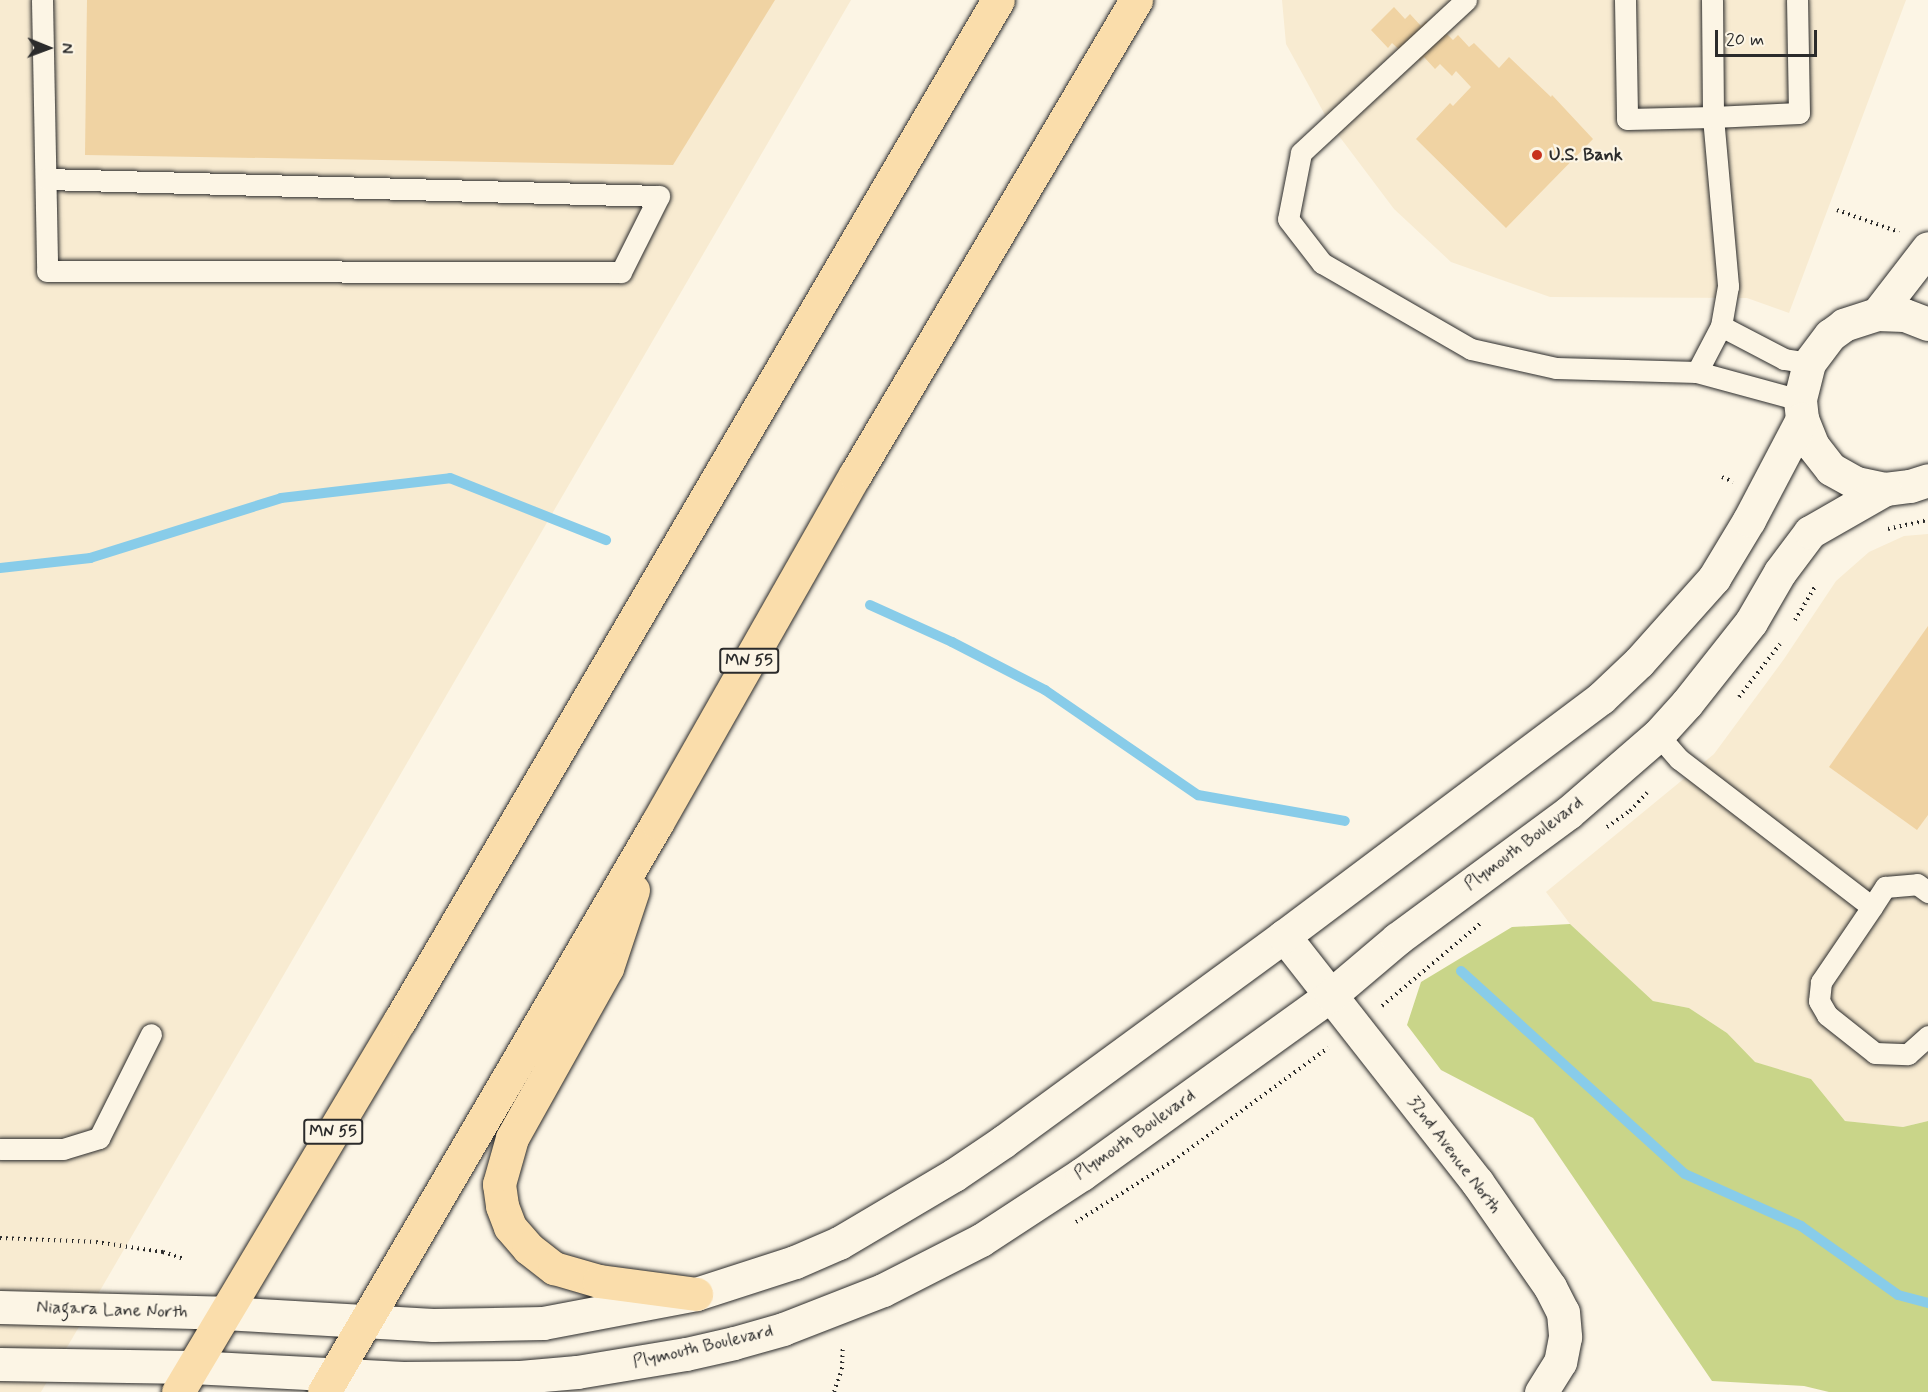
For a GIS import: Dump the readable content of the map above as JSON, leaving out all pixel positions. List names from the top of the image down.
{
  "streets": {
    "main road": ["MN 55"],
    "street": ["Plymouth Boulevard", "32nd Avenue North", "Niagara Lane North"]
  },
  "crossings": [
    ["MN 55", "Plymouth Boulevard"],
    ["MN 55", "Niagara Lane North"],
    ["Plymouth Boulevard", "32nd Avenue North"]
  ],
  "places": ["U.S. Bank"],
  "scale_bar": "20 m",
  "north": "right"
}
